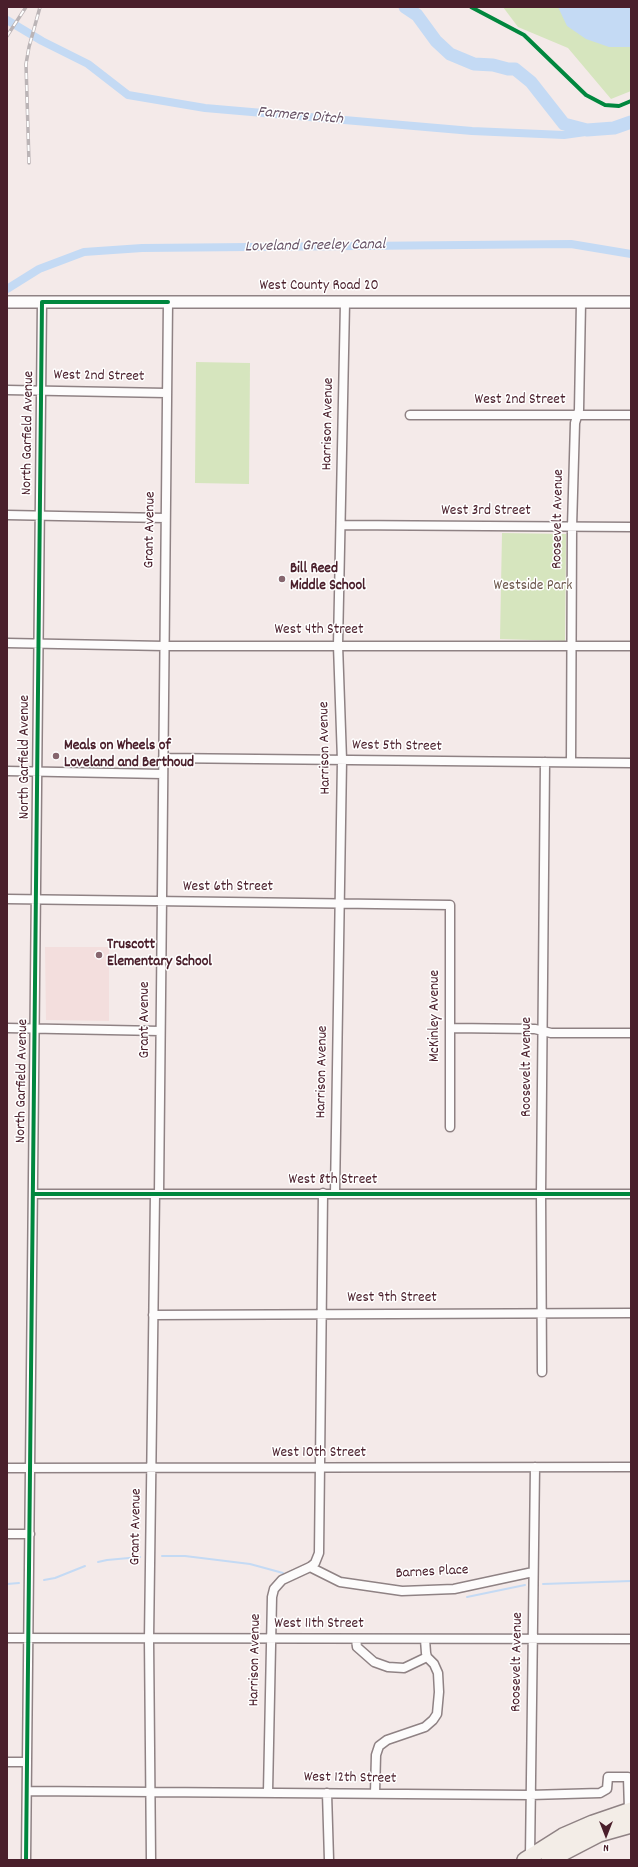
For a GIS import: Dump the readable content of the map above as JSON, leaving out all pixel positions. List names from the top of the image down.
{
  "streets": {
    "main road": ["West County Road 20"],
    "street": [
      "West 2nd Street",
      "Harrison Avenue",
      "North Garfield Avenue",
      "West 3rd Street",
      "Roosevelt Avenue",
      "Grant Avenue",
      "West 4th Street",
      "West 5th Street",
      "West 6th Street",
      "McKinley Avenue",
      "West 8th Street",
      "West 9th Street",
      "West 10th Street",
      "Barnes Place",
      "West 11th Street",
      "West 12th Street"
    ]
  },
  "crossings": [
    ["West County Road 20", "Harrison Avenue"],
    ["West County Road 20", "North Garfield Avenue"],
    ["West County Road 20", "Roosevelt Avenue"],
    ["West County Road 20", "Grant Avenue"],
    ["West 2nd Street", "North Garfield Avenue"],
    ["West 2nd Street", "Roosevelt Avenue"],
    ["West 2nd Street", "Grant Avenue"],
    ["Harrison Avenue", "West 3rd Street"],
    ["Harrison Avenue", "West 4th Street"],
    ["Harrison Avenue", "West 5th Street"],
    ["Harrison Avenue", "West 6th Street"],
    ["Harrison Avenue", "West 8th Street"],
    ["Harrison Avenue", "Barnes Place"],
    ["Harrison Avenue", "West 11th Street"],
    ["Harrison Avenue", "West 12th Street"],
    ["North Garfield Avenue", "West 4th Street"],
    ["North Garfield Avenue", "West 6th Street"],
    ["North Garfield Avenue", "West 8th Street"],
    ["North Garfield Avenue", "West 10th Street"],
    ["North Garfield Avenue", "West 11th Street"],
    ["North Garfield Avenue", "West 12th Street"],
    ["West 3rd Street", "Roosevelt Avenue"],
    ["Roosevelt Avenue", "West 4th Street"],
    ["Roosevelt Avenue", "West 5th Street"],
    ["Roosevelt Avenue", "West 8th Street"],
    ["Roosevelt Avenue", "West 9th Street"],
    ["Roosevelt Avenue", "West 10th Street"],
    ["Roosevelt Avenue", "Barnes Place"],
    ["Roosevelt Avenue", "West 11th Street"],
    ["Roosevelt Avenue", "West 12th Street"],
    ["Grant Avenue", "West 4th Street"],
    ["Grant Avenue", "West 5th Street"],
    ["Grant Avenue", "West 6th Street"],
    ["Grant Avenue", "West 8th Street"],
    ["Grant Avenue", "West 9th Street"],
    ["Grant Avenue", "West 10th Street"],
    ["Grant Avenue", "West 11th Street"],
    ["Grant Avenue", "West 12th Street"],
    ["West 6th Street", "McKinley Avenue"]
  ],
  "water": ["Farmers Ditch", "Loveland Greeley Canal"],
  "parks": ["Westside Park"],
  "places": ["Bill Reed Middle School", "Meals on Wheels of Loveland and Berthoud", "Truscott Elementary School"],
  "north": "bottom"
}
